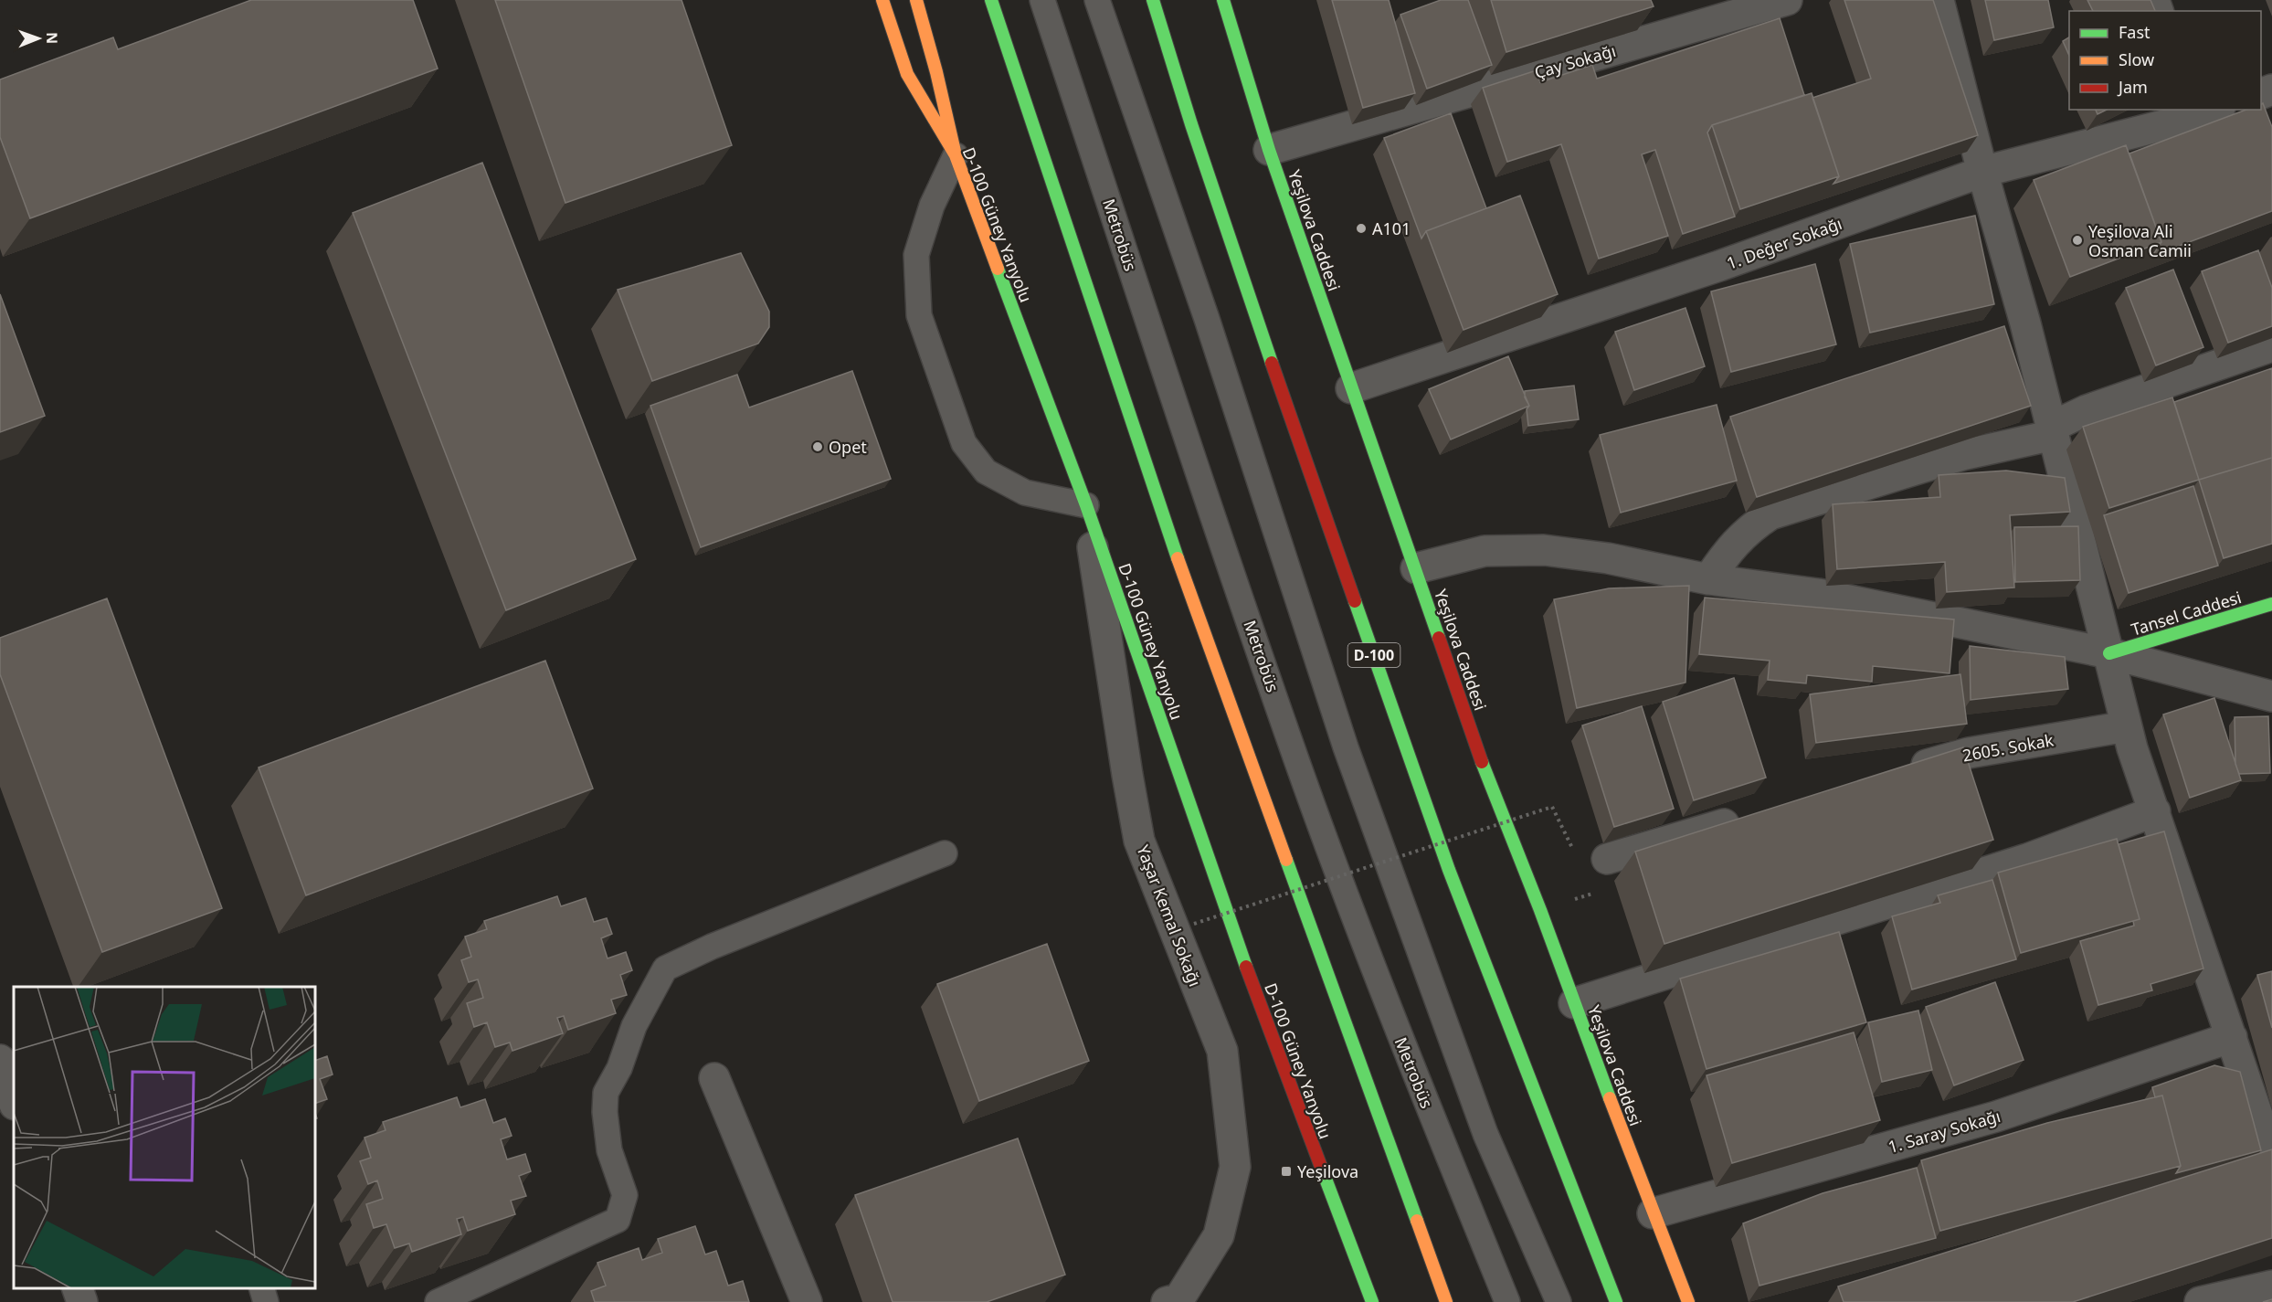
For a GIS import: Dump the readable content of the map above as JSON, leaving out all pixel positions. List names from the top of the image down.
{
  "streets": {
    "main road": [
      "D-100 Güney Yanyolu",
      "Yeşilova Caddesi",
      "Tansel Caddesi",
      "D-100"
    ],
    "street": [
      "Çay Sokağı",
      "1. Değer Sokağı",
      "2605. Sokak",
      "Yaşar Kemal Sokağı",
      "1. Saray Sokağı"
    ],
    "lane": ["Metrobüs"]
  },
  "crossings": [
    ["Çay Sokağı", "Yeşilova Caddesi"],
    ["D-100 Güney Yanyolu", "Yaşar Kemal Sokağı"],
    ["Yeşilova Caddesi", "1. Değer Sokağı"],
    ["Yeşilova Caddesi", "1. Saray Sokağı"]
  ],
  "places": {
    "other": ["A101", "Yeşilova Ali Osman Camii", "Opet"],
    "transit": ["Yeşilova"]
  },
  "legend": ["Fast", "Slow", "Jam"],
  "north": "right"
}
